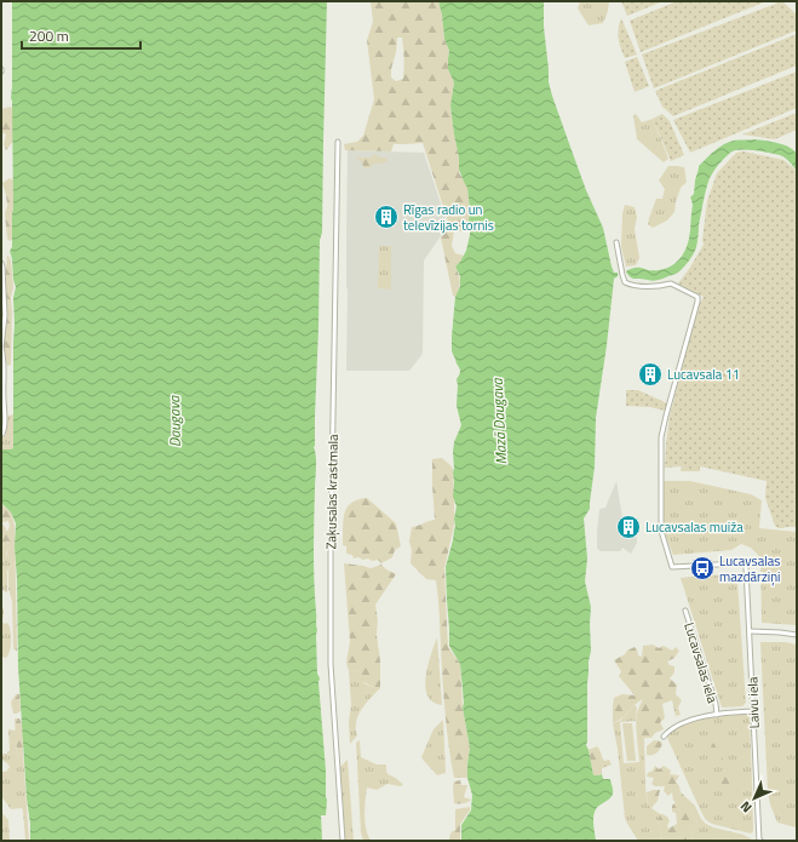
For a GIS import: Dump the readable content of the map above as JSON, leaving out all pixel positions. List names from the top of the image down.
{
  "streets": {
    "street": ["Zaķusalas krastmala", "Lucavsalas iela", "Laivu iela"]
  },
  "water": ["Daugava", "Mazā Daugava"],
  "places": {
    "building": ["Rīgas radio un televīzijas tornis", "Lucavsala 11", "Lucavsalas muiža"],
    "bus stop": ["Lucavsalas mazdārziņi"]
  },
  "scale_bar": "200 m",
  "north": "bottom left"
}
